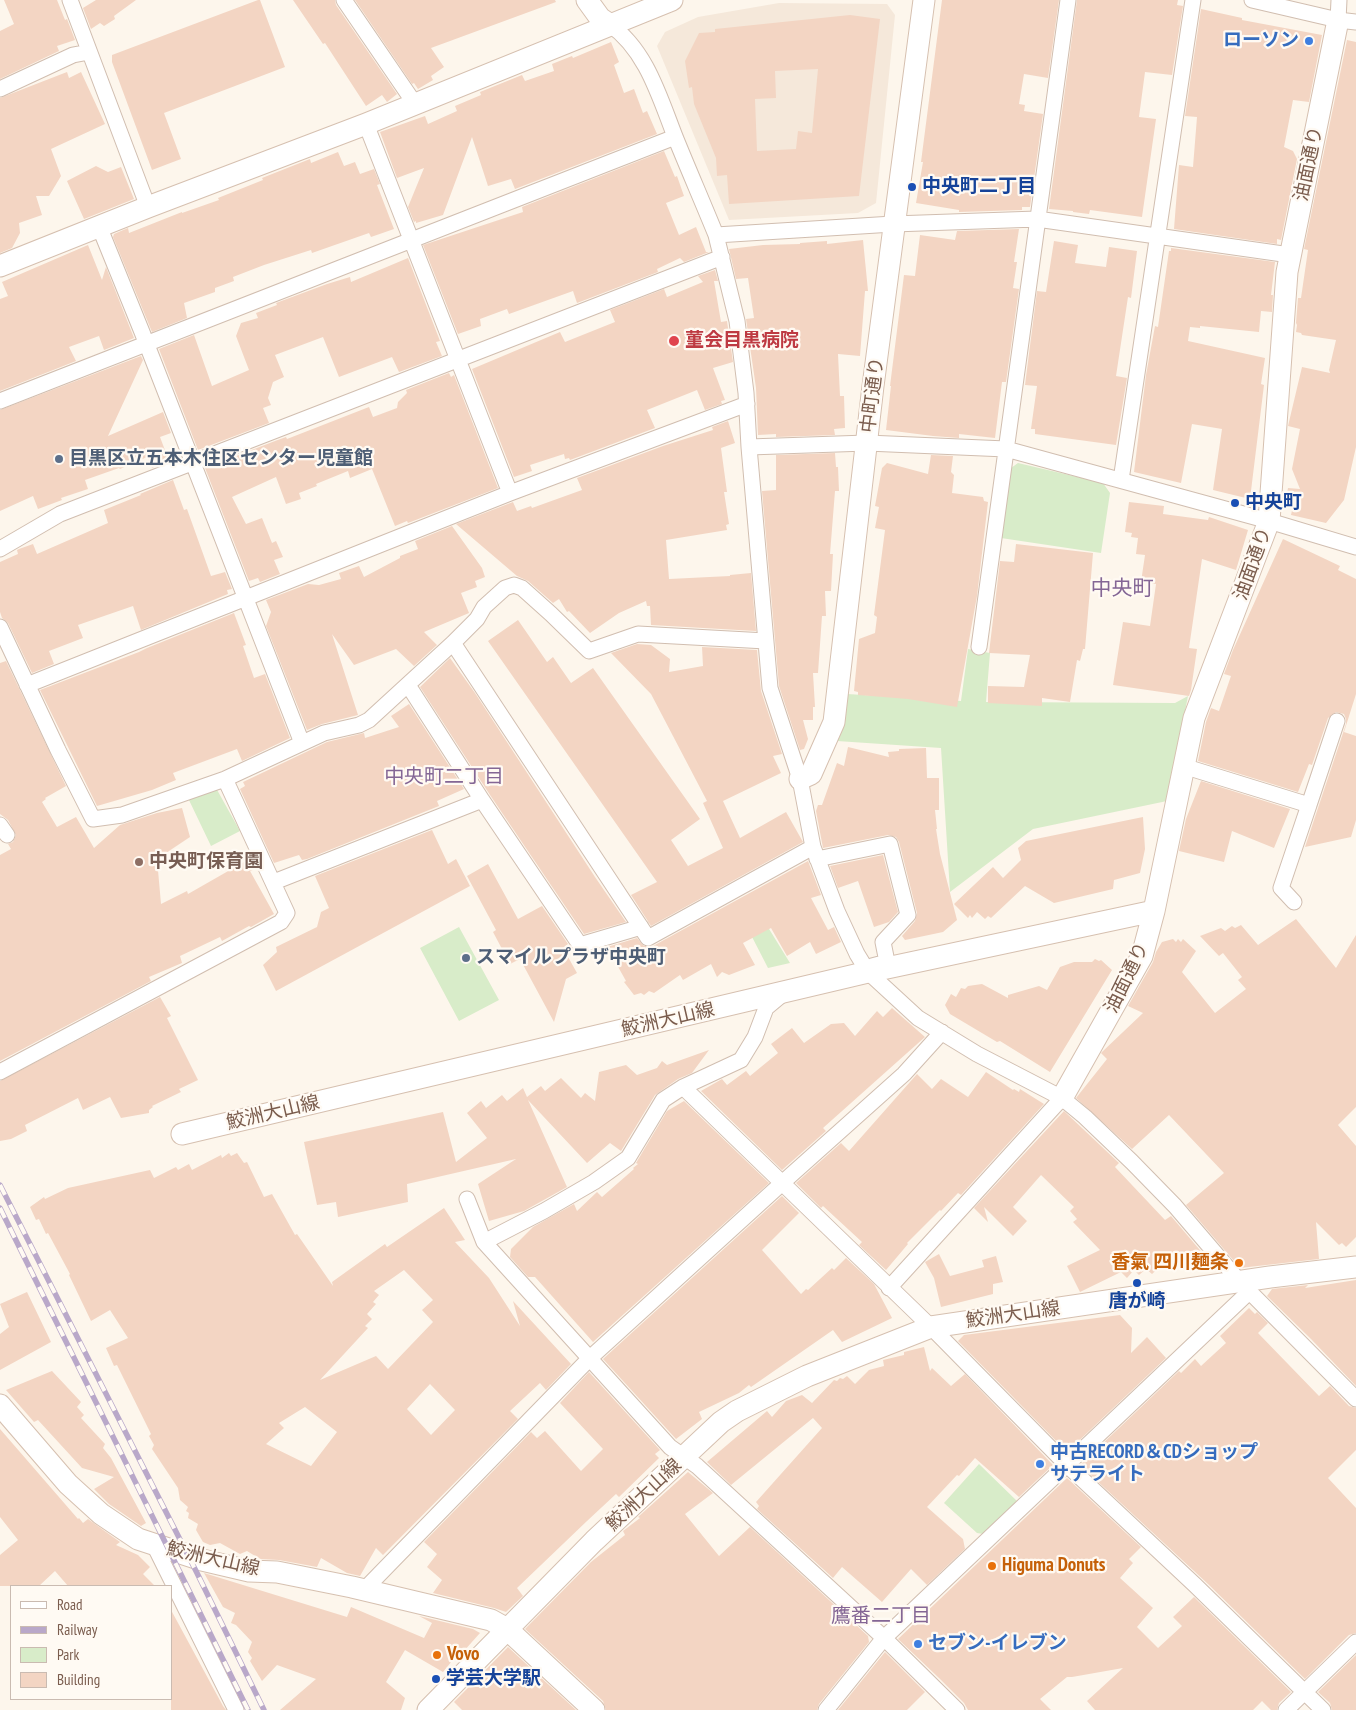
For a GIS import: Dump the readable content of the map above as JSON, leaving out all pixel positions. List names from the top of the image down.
{
  "streets": {
    "street": ["油面通り", "中町通り", "鮫洲大山線"]
  },
  "crossings": [
    ["油面通り", "鮫洲大山線"]
  ],
  "districts": ["中央町", "中央町二丁目", "鷹番二丁目"],
  "places": [
    "ローソン",
    "中央町二丁目",
    "菫会目黒病院",
    "目黒区立五本木住区センター児童館",
    "中央町",
    "中央町保育園",
    "スマイルプラザ中央町",
    "香氣 四川麺条",
    "唐が崎",
    "中古RECORD＆CDショップ サテライト",
    "Higuma Donuts",
    "セブン-イレブン",
    "Vovo",
    "学芸大学駅"
  ],
  "legend": [
    "Road",
    "Railway",
    "Park",
    "Building"
  ]
}
